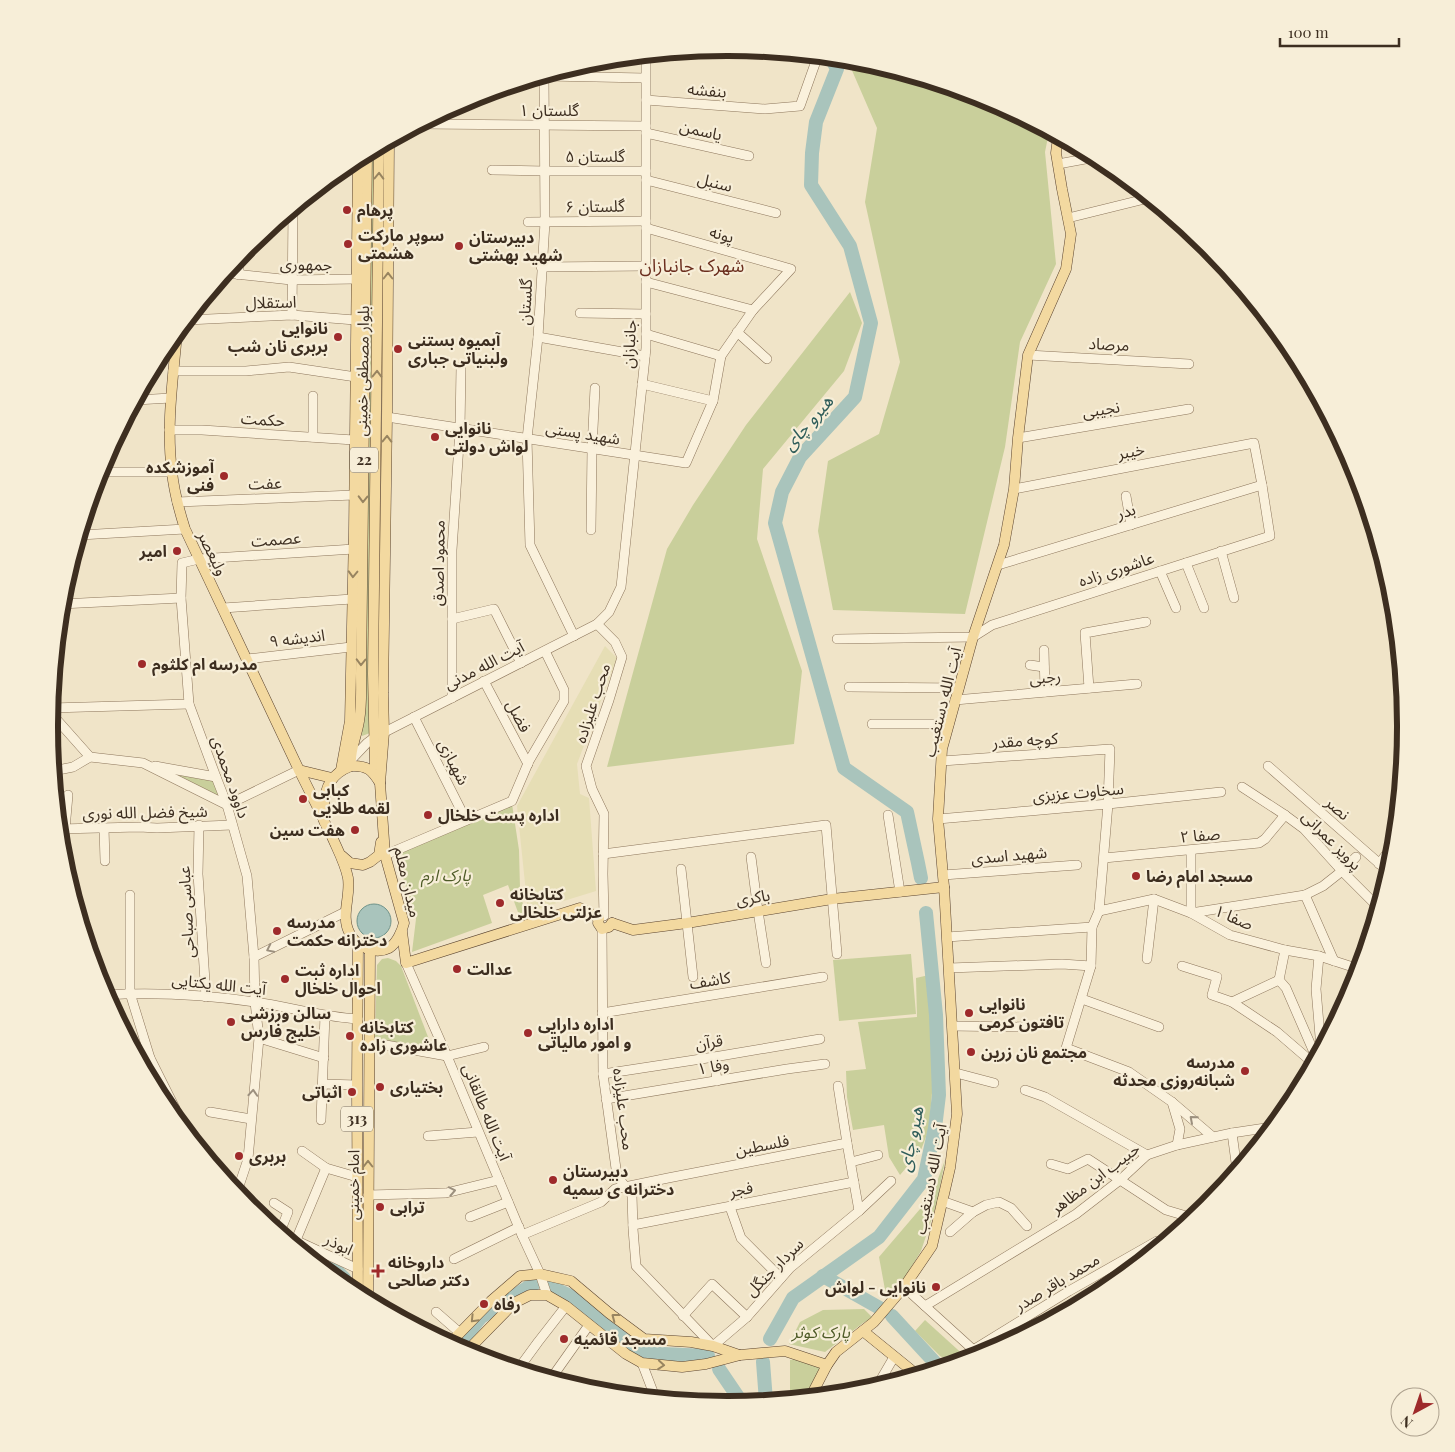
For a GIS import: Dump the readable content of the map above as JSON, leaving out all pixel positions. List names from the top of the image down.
{
  "streets": {
    "main road": [
      "بلوار مصطفی خمینی",
      "22",
      "ولیعصر",
      "آیت الله دستغیب",
      "میدان معلم",
      "باکری",
      "آیت الله طالقانی",
      "313",
      "امام خمینی"
    ],
    "street": [
      "بنفشه",
      "گلستان ۱",
      "یاسمن",
      "گلستان ۵",
      "سنبل",
      "گلستان ۶",
      "پونه",
      "جمهوری",
      "استقلال",
      "گلستان",
      "جانبازان",
      "مرصاد",
      "نجیبی",
      "حکمت",
      "شهید پستی",
      "خیبر",
      "عفت",
      "بدر",
      "عصمت",
      "محمود اصدق",
      "عاشوری زاده",
      "اندیشه ۹",
      "آیت‌ الله مدنی",
      "رجبی",
      "محب علیزاده",
      "فضل",
      "کوچه مقدر",
      "شهبازی",
      "داوود محمدی",
      "سخاوت عزیزی",
      "نصر",
      "شیخ فضل الله نوری",
      "صفا ۲",
      "پرویز عمرانی",
      "شهید اسدی",
      "عباسی صباحی",
      "صفا ۱",
      "کاشف",
      "آیت الله یکتایی",
      "قرآن",
      "وفا ۱",
      "فلسطین",
      "حبیب ابن مظاهر",
      "فجر",
      "ابوذر",
      "سردار جنگل",
      "محمد باقر صدر"
    ]
  },
  "crossings": [
    ["بنفشه", "جانبازان"],
    ["گلستان ۱", "یاسمن"],
    ["گلستان ۱", "گلستان"],
    ["گلستان ۱", "جانبازان"],
    ["یاسمن", "جانبازان"],
    ["گلستان ۵", "سنبل"],
    ["گلستان ۵", "گلستان"],
    ["گلستان ۵", "جانبازان"],
    ["سنبل", "جانبازان"],
    ["گلستان ۶", "پونه"],
    ["گلستان ۶", "گلستان"],
    ["گلستان ۶", "جانبازان"],
    ["پونه", "جانبازان"],
    ["گلستان", "شهید پستی"],
    ["گلستان", "آیت‌ الله مدنی"],
    ["جانبازان", "شهید پستی"],
    ["جانبازان", "آیت‌ الله مدنی"],
    ["جانبازان", "محب علیزاده"],
    ["مرصاد", "آیت الله دستغیب"],
    ["بلوار مصطفی خمینی", "آیت‌ الله مدنی"],
    ["بلوار مصطفی خمینی", "میدان معلم"],
    ["نجیبی", "آیت الله دستغیب"],
    ["حکمت", "ولیعصر"],
    ["شهید پستی", "محمود اصدق"],
    ["خیبر", "بدر"],
    ["خیبر", "عاشوری زاده"],
    ["خیبر", "آیت الله دستغیب"],
    ["عفت", "ولیعصر"],
    ["بدر", "عاشوری زاده"],
    ["بدر", "آیت الله دستغیب"],
    ["عصمت", "ولیعصر"],
    ["عصمت", "داوود محمدی"],
    ["ولیعصر", "اندیشه ۹"],
    ["محمود اصدق", "آیت‌ الله مدنی"],
    ["عاشوری زاده", "آیت الله دستغیب"],
    ["آیت‌ الله مدنی", "محب علیزاده"],
    ["آیت‌ الله مدنی", "فضل"],
    ["آیت‌ الله مدنی", "شهبازی"],
    ["آیت‌ الله مدنی", "میدان معلم"],
    ["رجبی", "آیت الله دستغیب"],
    ["آیت الله دستغیب", "کوچه مقدر"],
    ["آیت الله دستغیب", "سخاوت عزیزی"],
    ["آیت الله دستغیب", "شهید اسدی"],
    ["آیت الله دستغیب", "باکری"],
    ["محب علیزاده", "باکری"],
    ["محب علیزاده", "کاشف"],
    ["محب علیزاده", "قرآن"],
    ["محب علیزاده", "وفا ۱"],
    ["محب علیزاده", "فلسطین"],
    ["محب علیزاده", "فجر"],
    ["محب علیزاده", "سردار جنگل"],
    ["کوچه مقدر", "سخاوت عزیزی"],
    ["داوود محمدی", "شیخ فضل الله نوری"],
    ["داوود محمدی", "آیت الله یکتایی"],
    ["شیخ فضل الله نوری", "عباسی صباحی"],
    ["صفا ۲", "پرویز عمرانی"],
    ["میدان معلم", "آیت الله طالقانی"],
    ["میدان معلم", "امام خمینی"],
    ["عباسی صباحی", "آیت الله یکتایی"],
    ["آیت الله یکتایی", "امام خمینی"],
    ["آیت الله طالقانی", "فلسطین"],
    ["امام خمینی", "ابوذر"]
  ],
  "districts": ["شهرک جانبازان"],
  "water": ["هیرو چای"],
  "parks": ["پارک ارم", "پارک کوثر"],
  "places": {
    "other": [
      "پرهام",
      "سوپر مارکت هشمتی",
      "دبیرستان شهید بهشتی",
      "نانوایی بربری نان شب",
      "آبمیوه بستنی ولبنیاتی جباری",
      "نانوایی لواش دولتی",
      "آموزشکده فنی",
      "امیر",
      "مدرسه ام کلثوم",
      "کبابی لقمه طلایی",
      "اداره پست خلخال",
      "هفت سین",
      "مسجد امام رضا",
      "کتابخانه عزلتی خلخالی",
      "مدرسه دخترانه حکمت",
      "عدالت",
      "اداره ثبت احوال خلخال",
      "نانوایی تافتون کرمی",
      "سالن ورزشی خلیج فارس",
      "اداره دارایی و امور مالیاتی",
      "کتابخانه عاشوری زاده",
      "مجتمع نان زرین",
      "مدرسه شبانه‌روزی محدثه",
      "بختیاری",
      "اثباتی",
      "بربری",
      "دبیرستان دخترانه ی سمیه",
      "ترابی",
      "نانوایی - لواش",
      "رفاه",
      "مسجد قائمیه"
    ],
    "health": ["داروخانه دکتر صالحی"]
  },
  "scale_bar": "100 m",
  "north": "bottom left"
}
